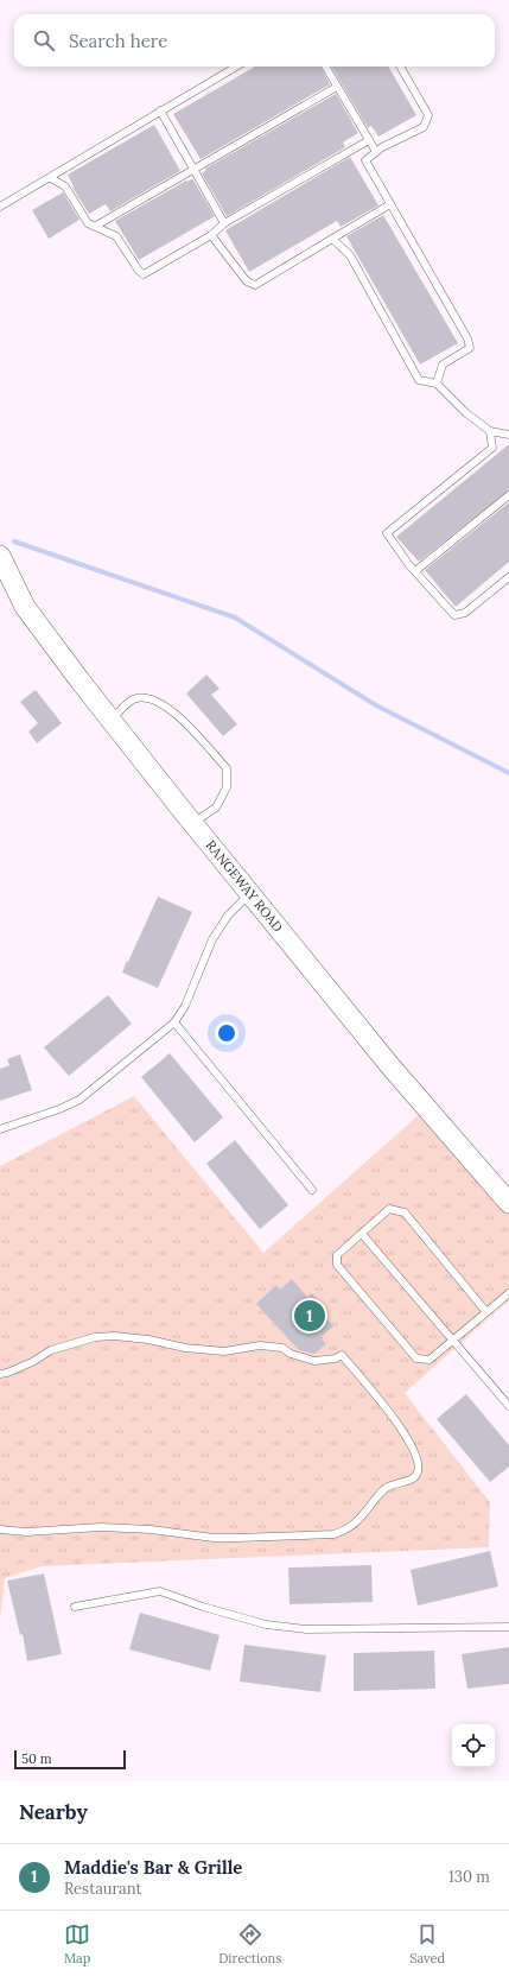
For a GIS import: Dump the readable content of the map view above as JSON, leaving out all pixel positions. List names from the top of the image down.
{
  "streets": {
    "street": ["RANGEWAY ROAD"]
  },
  "scale_bar": "50 m",
  "page": {
    "search": "Search here",
    "pins": "1",
    "scale": "50 m",
    "heading": "Nearby",
    "list": [
      {
        "mark": "1",
        "name": "Maddie's Bar & Grille",
        "note": "Restaurant",
        "value": "130 m"
      }
    ],
    "nav": ["Map", "Directions", "Saved"]
  }
}
